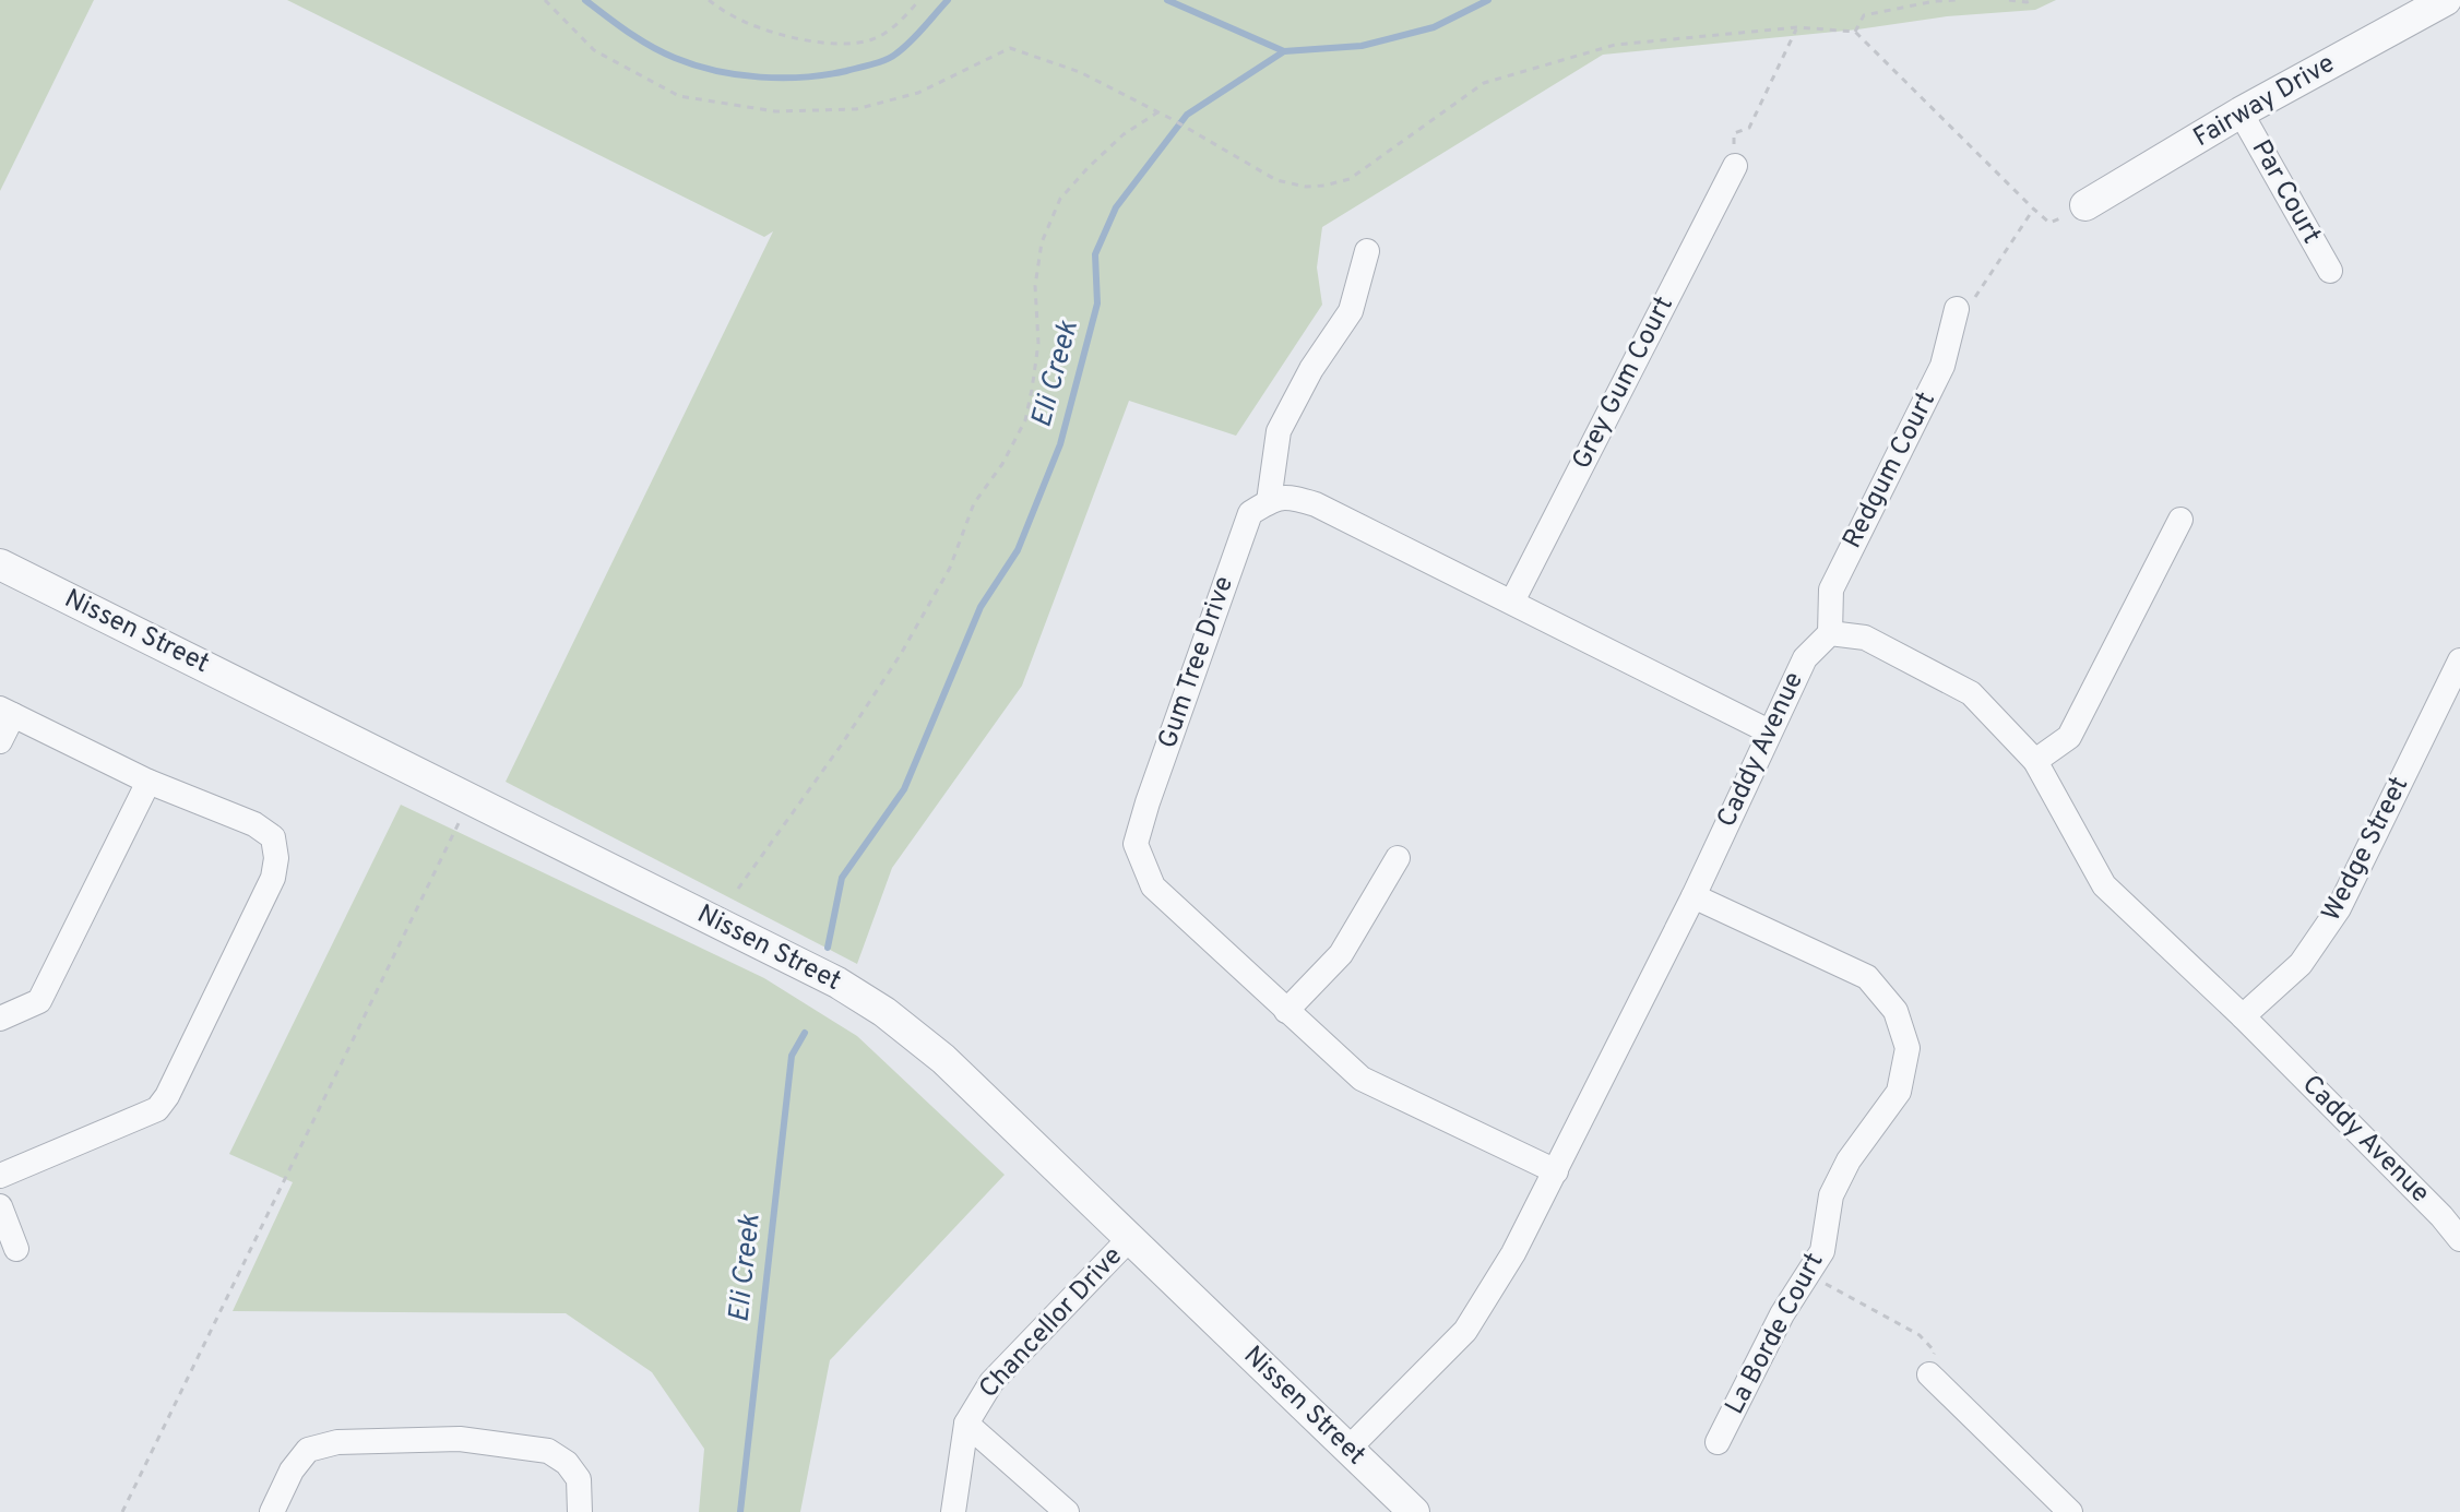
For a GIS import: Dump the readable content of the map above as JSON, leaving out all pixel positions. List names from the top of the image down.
{
  "streets": {
    "street": [
      "Fairway Drive",
      "Par Court",
      "Grey Gum Court",
      "Redgum Court",
      "Nissen Street",
      "Gum Tree Drive",
      "Caddy Avenue",
      "Wedge Street",
      "Chancellor Drive",
      "La Borde Court"
    ]
  },
  "crossings": [
    ["Fairway Drive", "Par Court"],
    ["Redgum Court", "Caddy Avenue"],
    ["Nissen Street", "Caddy Avenue"],
    ["Nissen Street", "Chancellor Drive"],
    ["Gum Tree Drive", "Caddy Avenue"],
    ["Caddy Avenue", "Wedge Street"],
    ["Caddy Avenue", "La Borde Court"]
  ],
  "water": ["Eli Creek"]
}
